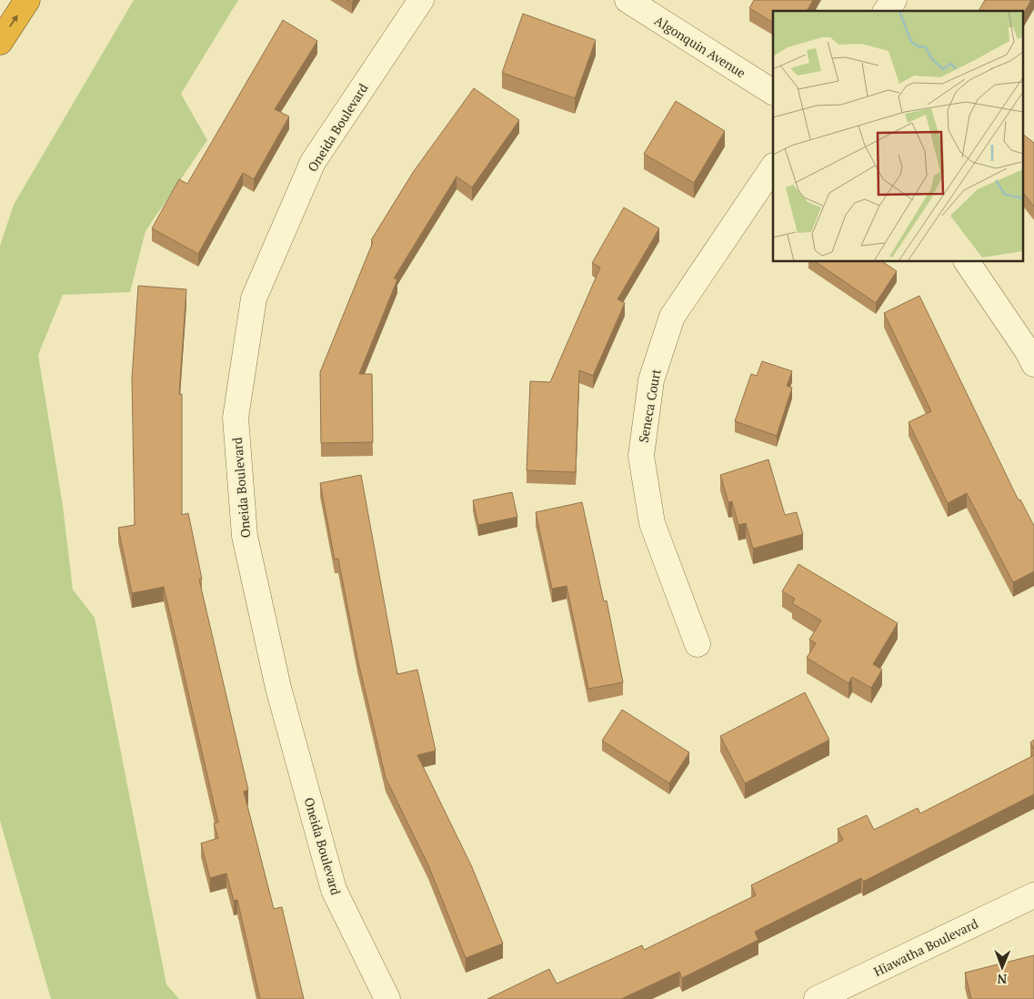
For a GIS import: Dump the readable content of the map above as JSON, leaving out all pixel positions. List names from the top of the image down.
{
  "streets": {
    "street": [
      "Algonquin Avenue",
      "Oneida Boulevard",
      "Seneca Court",
      "Hiawatha Boulevard"
    ]
  },
  "north": "bottom"
}
